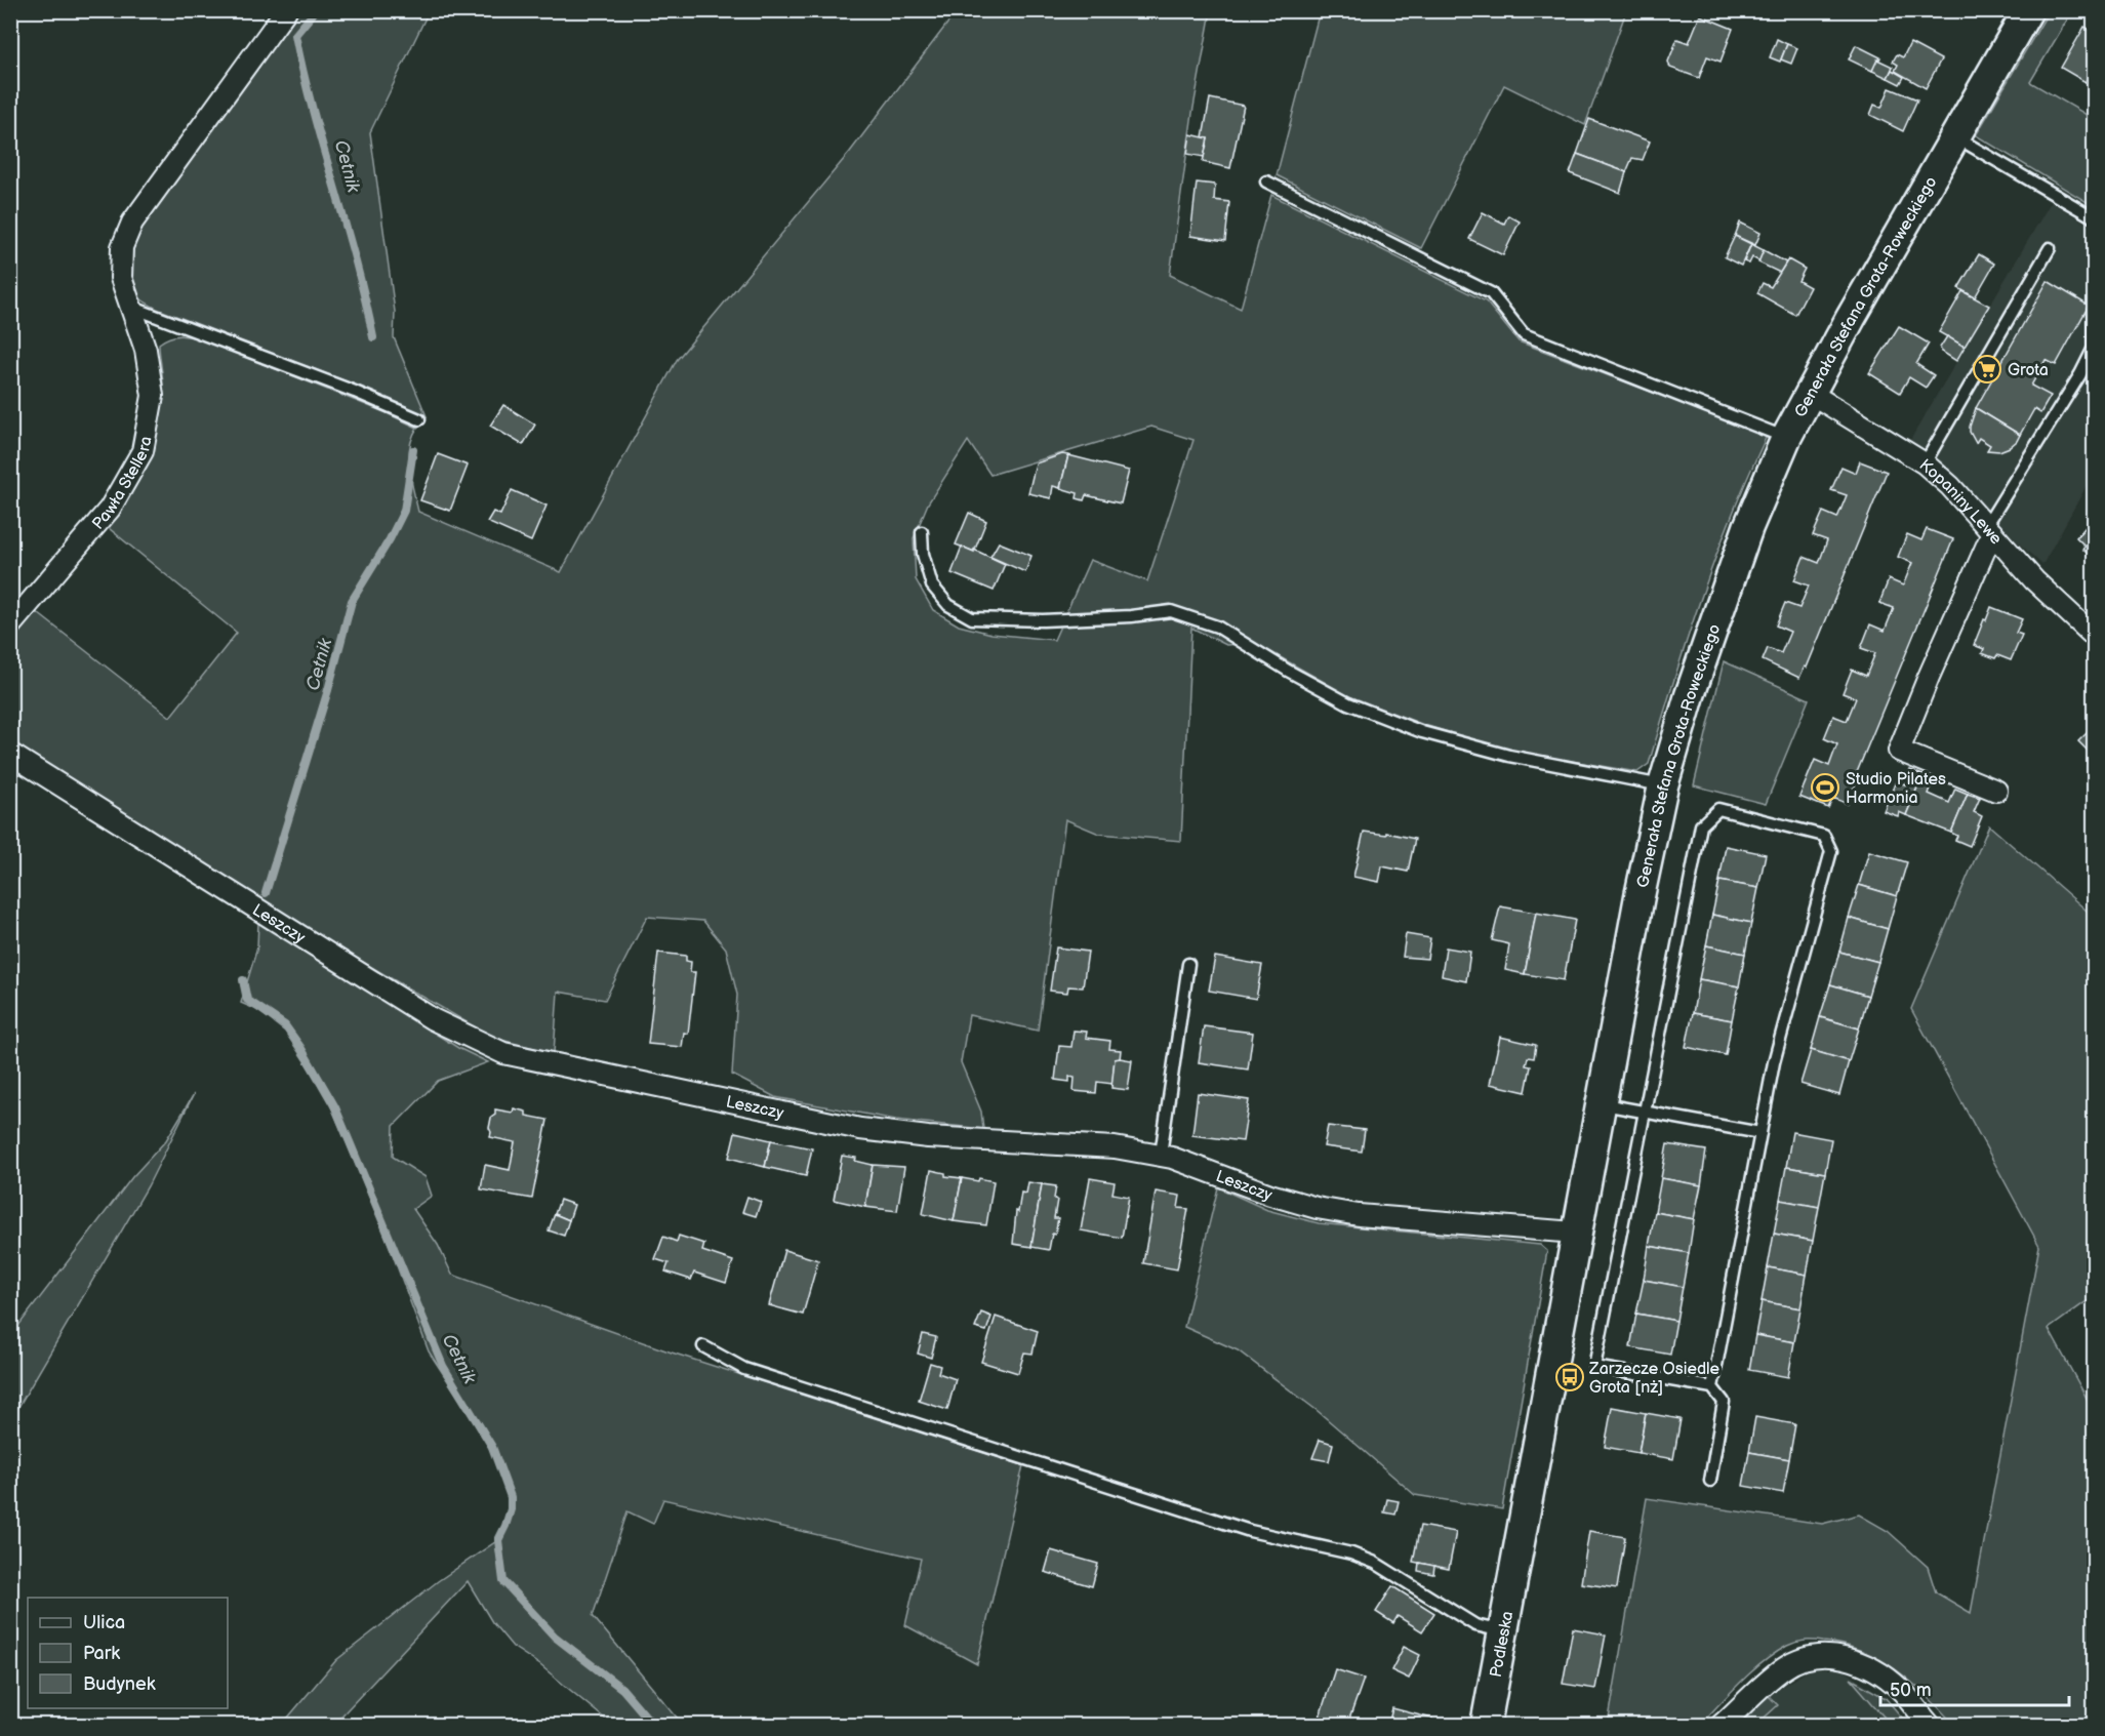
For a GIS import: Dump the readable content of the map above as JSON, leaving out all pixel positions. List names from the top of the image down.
{
  "streets": {
    "street": [
      "Generała Stefana Grota-Roweckiego",
      "Pawła Stellera",
      "Kopaniny Lewe",
      "Leszczy",
      "Podleska"
    ]
  },
  "crossings": [
    ["Generała Stefana Grota-Roweckiego", "Kopaniny Lewe"],
    ["Generała Stefana Grota-Roweckiego", "Leszczy"],
    ["Generała Stefana Grota-Roweckiego", "Podleska"]
  ],
  "water": ["Cetnik"],
  "places": {
    "supermarket": ["Grota"],
    "sports": ["Studio Pilates Harmonia"],
    "bus stop": ["Zarzecze Osiedle Grota [nż]"]
  },
  "legend": ["Ulica", "Park", "Budynek"],
  "scale_bar": "50 m"
}
